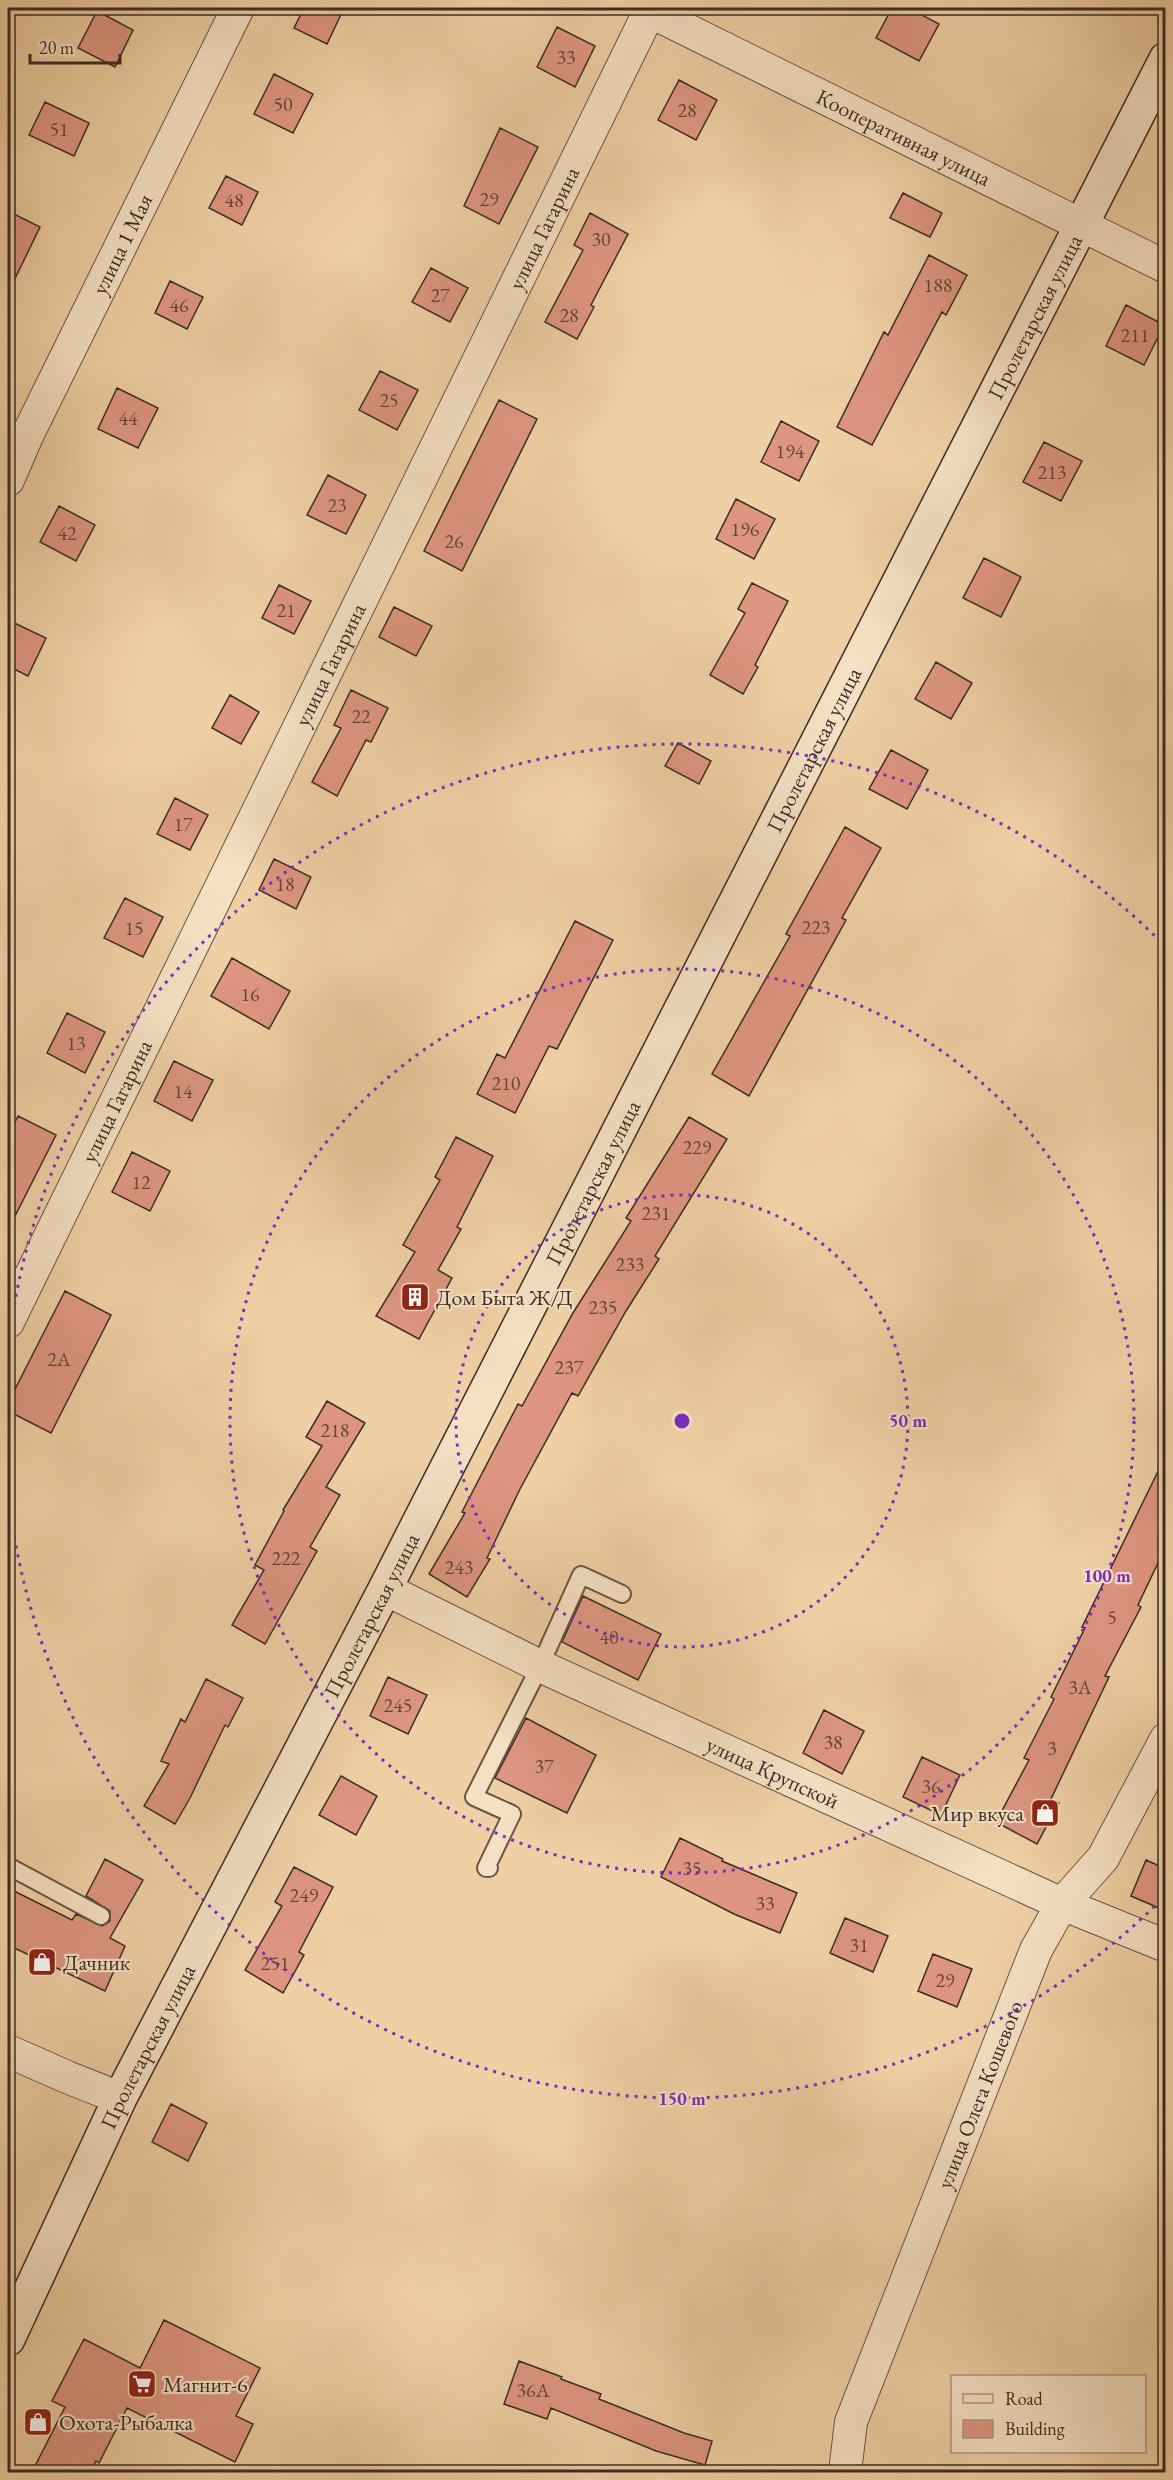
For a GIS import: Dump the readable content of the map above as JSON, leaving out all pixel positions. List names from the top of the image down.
{
  "streets": {
    "main road": ["Пролетарская улица"],
    "street": [
      "Кооперативная улица",
      "улица Гагарина",
      "улица 1 Мая",
      "улица Крупской",
      "улица Олега Кошевого"
    ]
  },
  "crossings": [
    ["Кооперативная улица", "улица Гагарина"],
    ["Кооперативная улица", "Пролетарская улица"],
    ["Пролетарская улица", "улица Крупской"],
    ["улица Крупской", "улица Олега Кошевого"]
  ],
  "places": {
    "building": ["Дом Быта Ж/Д"],
    "shop": ["Мир вкуса", "Дачник", "Охота-Рыбалка"],
    "supermarket": ["Магнит-6"]
  },
  "house_numbers": [
    "33",
    "50",
    "28",
    "51",
    "29",
    "48",
    "30",
    "188",
    "27",
    "46",
    "28",
    "211",
    "25",
    "44",
    "194",
    "213",
    "23",
    "196",
    "42",
    "26",
    "21",
    "22",
    "17",
    "18",
    "223",
    "15",
    "16",
    "13",
    "210",
    "14",
    "229",
    "12",
    "231",
    "233",
    "235",
    "2А",
    "237",
    "218",
    "222",
    "243",
    "5",
    "40",
    "3А",
    "245",
    "38",
    "3",
    "37",
    "36",
    "35",
    "249",
    "33",
    "31",
    "251",
    "29",
    "36А"
  ],
  "legend": ["Road", "Building"],
  "scale_bar": "20 m",
  "rings": ["50 m", "100 m", "150 m"]
}
